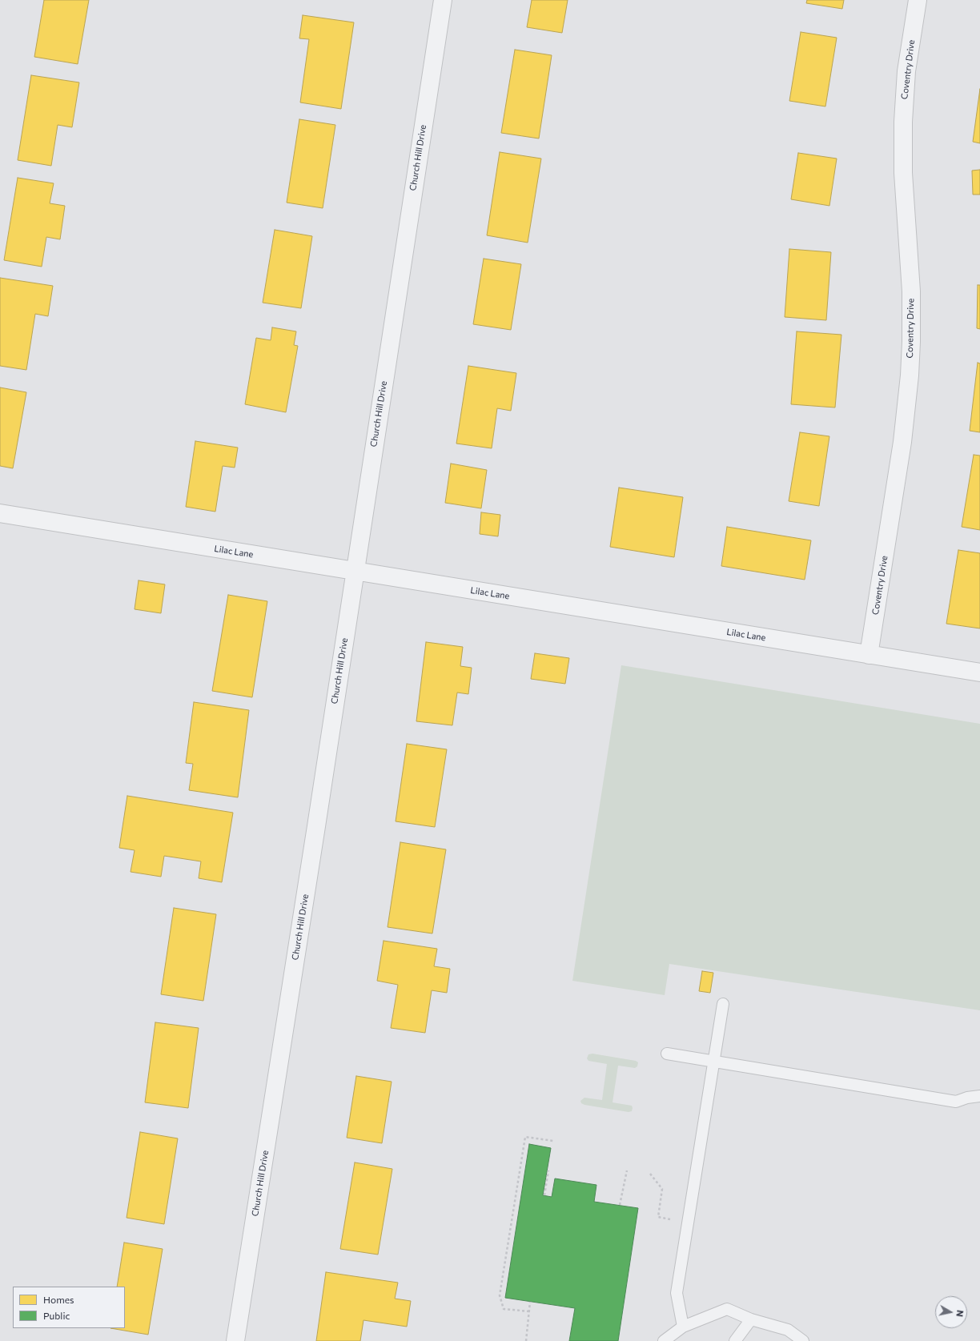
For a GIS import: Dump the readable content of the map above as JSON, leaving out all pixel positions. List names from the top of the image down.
{
  "streets": {
    "street": ["Coventry Drive", "Church Hill Drive", "Lilac Lane"]
  },
  "crossings": [
    ["Coventry Drive", "Lilac Lane"],
    ["Church Hill Drive", "Lilac Lane"]
  ],
  "legend": ["Homes", "Public"],
  "north": "right"
}
